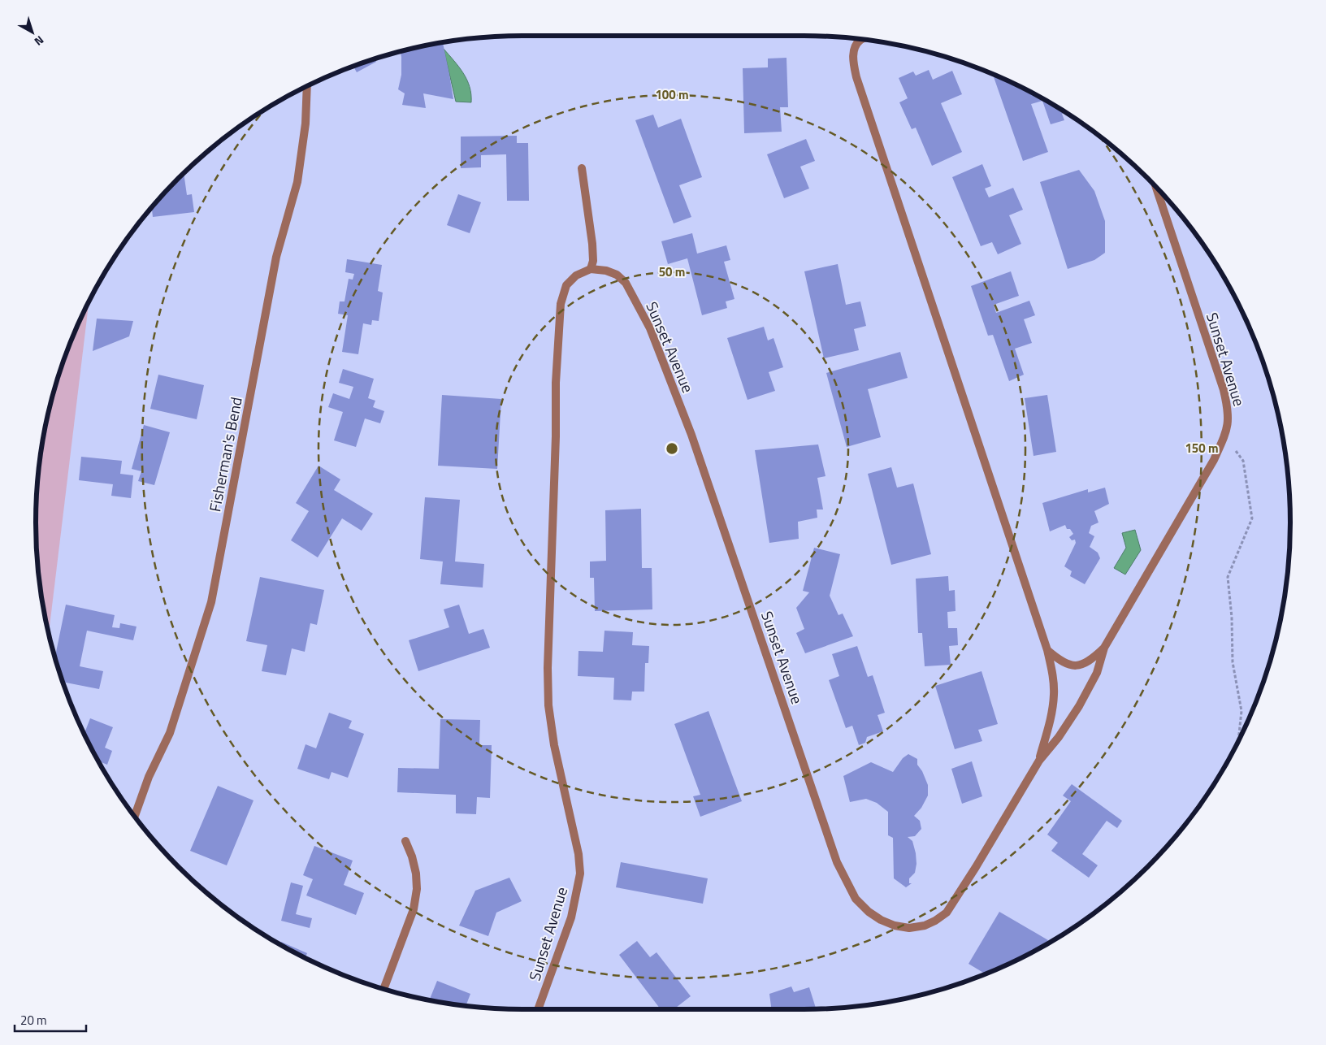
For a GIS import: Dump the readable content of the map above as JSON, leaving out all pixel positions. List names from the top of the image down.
{
  "streets": {
    "street": ["Sunset Avenue", "Fisherman's Bend"]
  },
  "scale_bar": "20 m",
  "north": "bottom right",
  "rings": ["100 m", "50 m", "150 m"]
}
